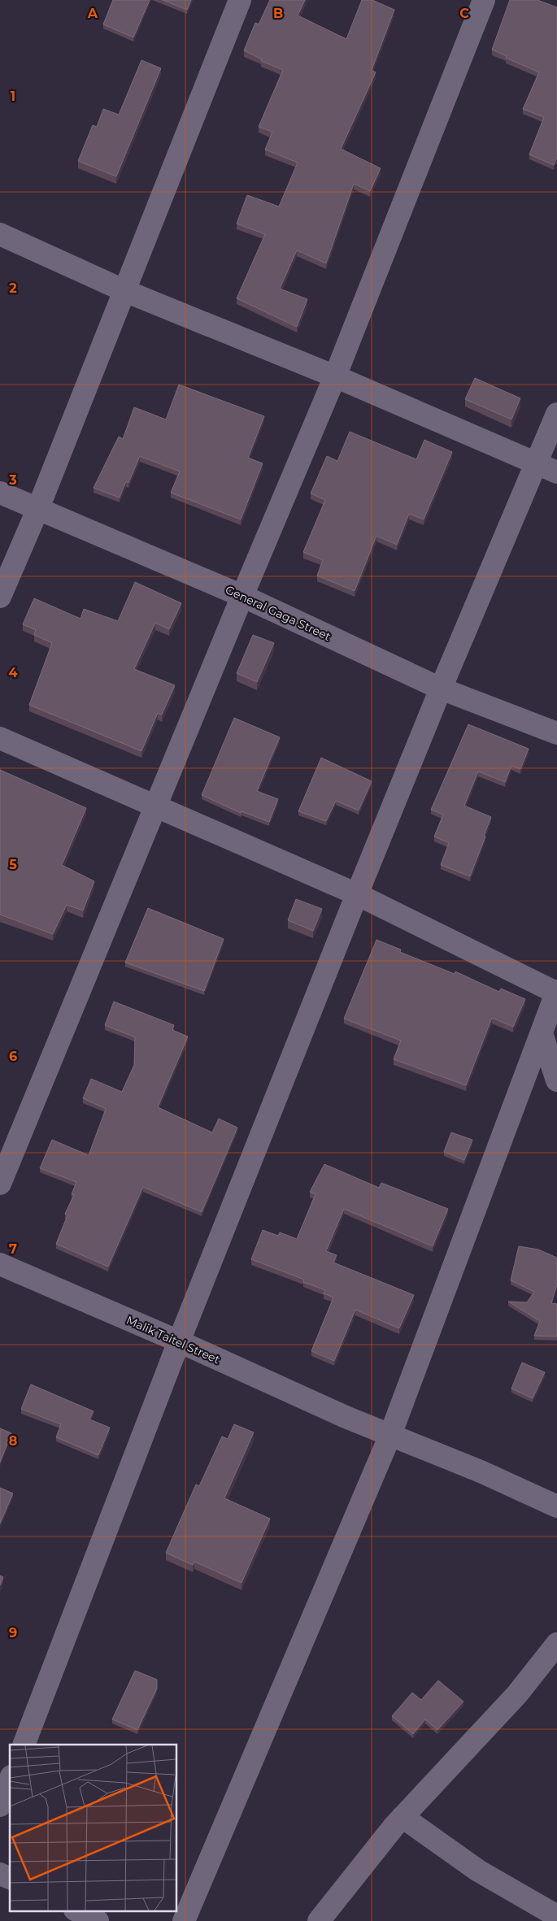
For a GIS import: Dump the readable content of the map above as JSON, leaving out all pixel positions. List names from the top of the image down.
{
  "streets": {
    "street": ["General Gaga Street", "Malik Taitel Street"]
  },
  "grid": {
    "columns": ["A", "B", "C"],
    "rows": [
      "1",
      "2",
      "3",
      "4",
      "5",
      "6",
      "7",
      "8",
      "9"
    ]
  }
}
